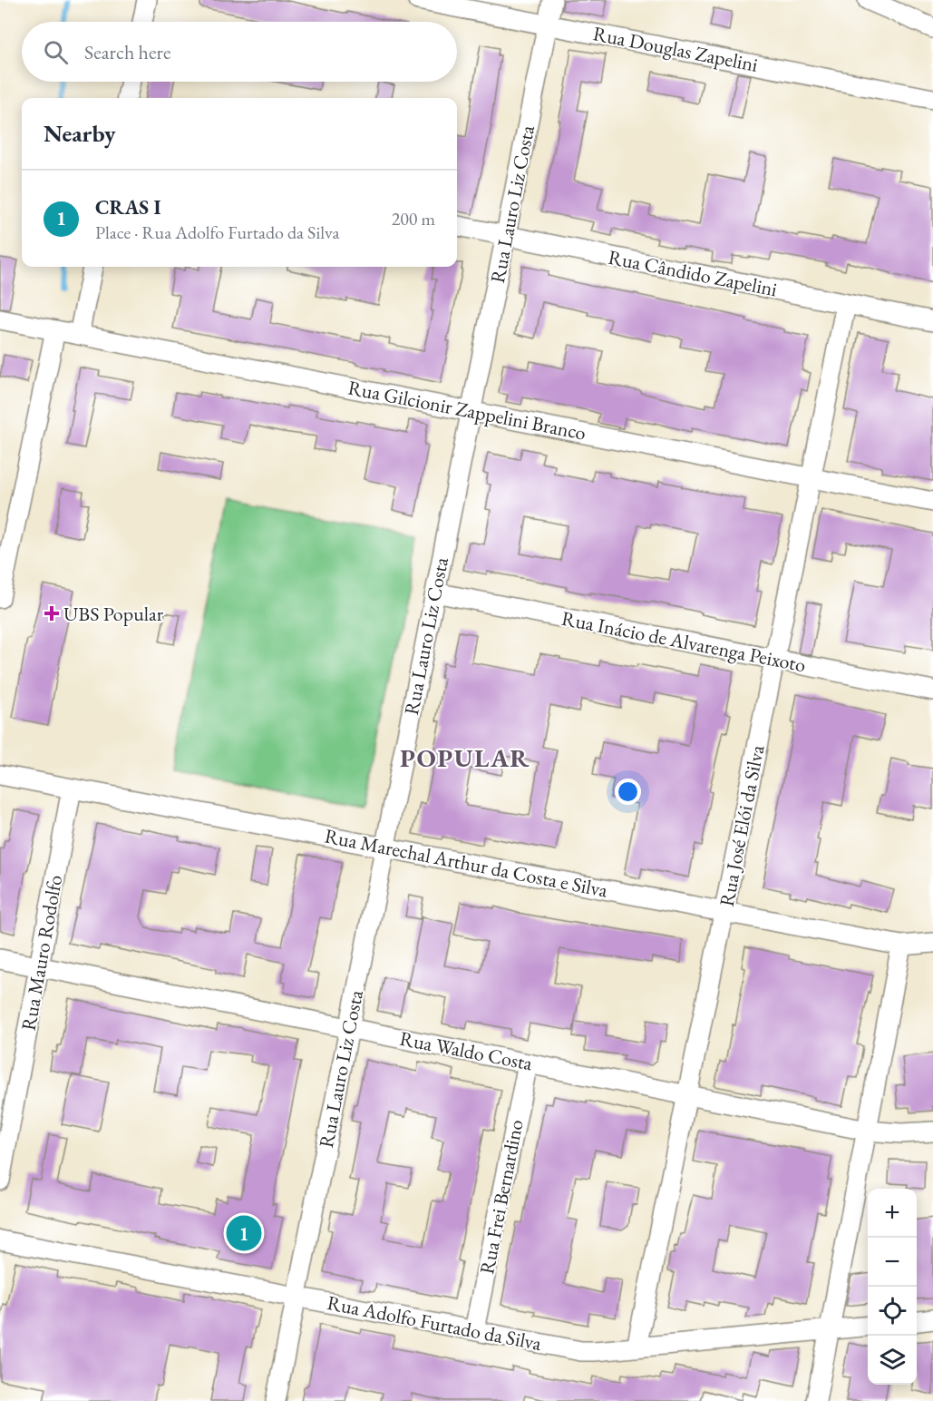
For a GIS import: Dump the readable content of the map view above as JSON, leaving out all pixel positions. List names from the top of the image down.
{
  "streets": {
    "street": [
      "Rua Douglas Zapelini",
      "Rua Lauro Liz Costa",
      "Rua Cândido Zapelini",
      "Rua Gilcionir Zappelini Branco",
      "Rua Inácio de Alvarenga Peixoto",
      "Rua José Elói da Silva",
      "Rua Marechal Arthur da Costa e Silva",
      "Rua Mauro Rodolfo",
      "Rua Waldo Costa",
      "Rua Frei Bernardino",
      "Rua Adolfo Furtado da Silva"
    ]
  },
  "crossings": [
    ["Rua Douglas Zapelini", "Rua Lauro Liz Costa"],
    ["Rua Lauro Liz Costa", "Rua Cândido Zapelini"],
    ["Rua Lauro Liz Costa", "Rua Gilcionir Zappelini Branco"],
    ["Rua Lauro Liz Costa", "Rua Inácio de Alvarenga Peixoto"],
    ["Rua Lauro Liz Costa", "Rua Marechal Arthur da Costa e Silva"],
    ["Rua Lauro Liz Costa", "Rua Waldo Costa"],
    ["Rua Lauro Liz Costa", "Rua Adolfo Furtado da Silva"],
    ["Rua Cândido Zapelini", "Rua José Elói da Silva"],
    ["Rua Gilcionir Zappelini Branco", "Rua José Elói da Silva"],
    ["Rua Inácio de Alvarenga Peixoto", "Rua José Elói da Silva"],
    ["Rua José Elói da Silva", "Rua Marechal Arthur da Costa e Silva"],
    ["Rua José Elói da Silva", "Rua Waldo Costa"],
    ["Rua José Elói da Silva", "Rua Adolfo Furtado da Silva"],
    ["Rua Marechal Arthur da Costa e Silva", "Rua Mauro Rodolfo"],
    ["Rua Mauro Rodolfo", "Rua Waldo Costa"],
    ["Rua Waldo Costa", "Rua Frei Bernardino"],
    ["Rua Frei Bernardino", "Rua Adolfo Furtado da Silva"]
  ],
  "districts": ["POPULAR"],
  "places": {
    "health": ["UBS Popular"]
  },
  "page": {
    "search": "Search here",
    "heading": "Nearby",
    "list": [
      {
        "mark": "1",
        "name": "CRAS I",
        "note": "Place · Rua Adolfo Furtado da Silva",
        "value": "200 m"
      }
    ],
    "map_buttons": ["+", "−"],
    "pins": "1"
  }
}
